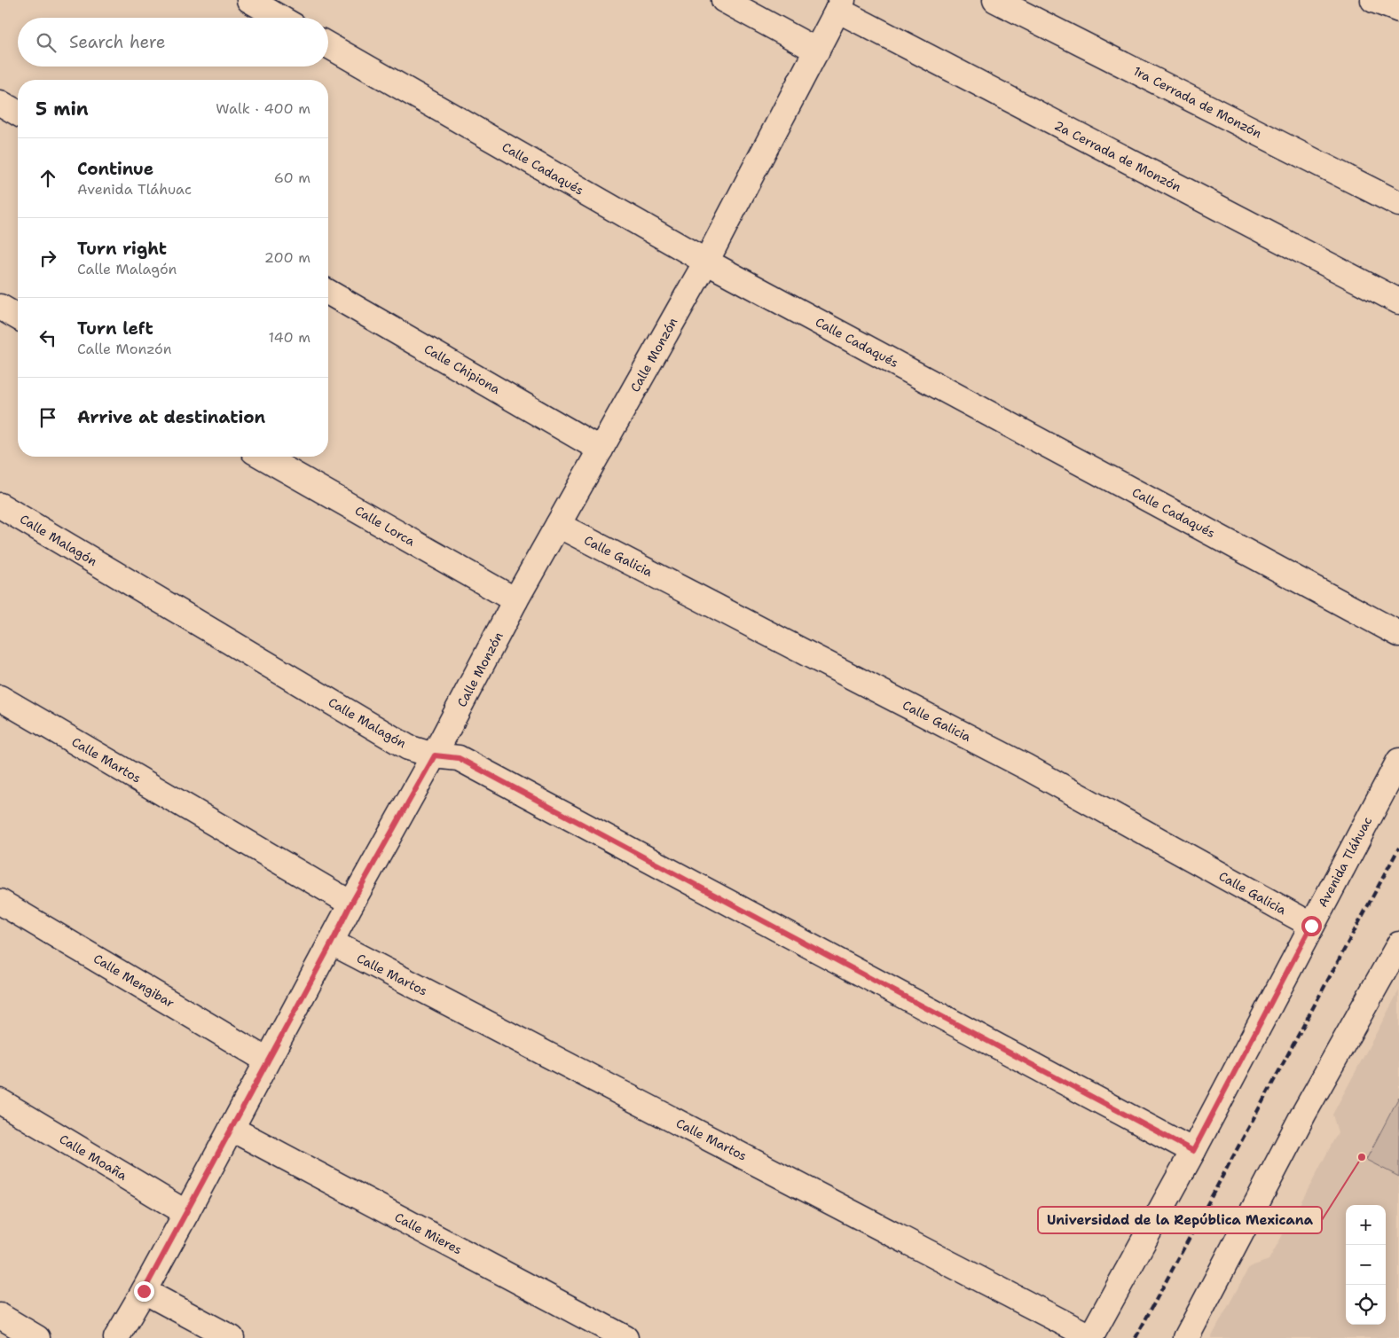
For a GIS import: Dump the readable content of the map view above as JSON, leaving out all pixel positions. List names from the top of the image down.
{
  "streets": {
    "street": [
      "1ra Cerrada de Monzón",
      "2a Cerrada de Monzón",
      "Calle Cadaqués",
      "Calle Monzón",
      "Calle Chipiona",
      "Calle Lorca",
      "Calle Malagón",
      "Calle Galicia",
      "Calle Martos",
      "Avenida Tláhuac",
      "Calle Mengibar",
      "Calle Moaña",
      "Calle Mieres"
    ]
  },
  "crossings": [
    ["2a Cerrada de Monzón", "Calle Monzón"],
    ["Calle Cadaqués", "Calle Monzón"],
    ["Calle Monzón", "Calle Chipiona"],
    ["Calle Monzón", "Calle Lorca"],
    ["Calle Monzón", "Calle Malagón"],
    ["Calle Monzón", "Calle Galicia"],
    ["Calle Monzón", "Calle Martos"],
    ["Calle Monzón", "Calle Mengibar"],
    ["Calle Monzón", "Calle Moaña"],
    ["Calle Monzón", "Calle Mieres"],
    ["Calle Malagón", "Avenida Tláhuac"],
    ["Calle Galicia", "Avenida Tláhuac"],
    ["Calle Martos", "Avenida Tláhuac"]
  ],
  "places": ["Universidad de la República Mexicana"],
  "page": {
    "search": "Search here",
    "heading": ["5 min", "Walk · 400 m"],
    "list": [
      ["Continue", "Avenida Tláhuac", "60 m"],
      ["Turn right", "Calle Malagón", "200 m"],
      ["Turn left", "Calle Monzón", "140 m"],
      "Arrive at destination"
    ],
    "map_buttons": ["+", "−"]
  }
}
